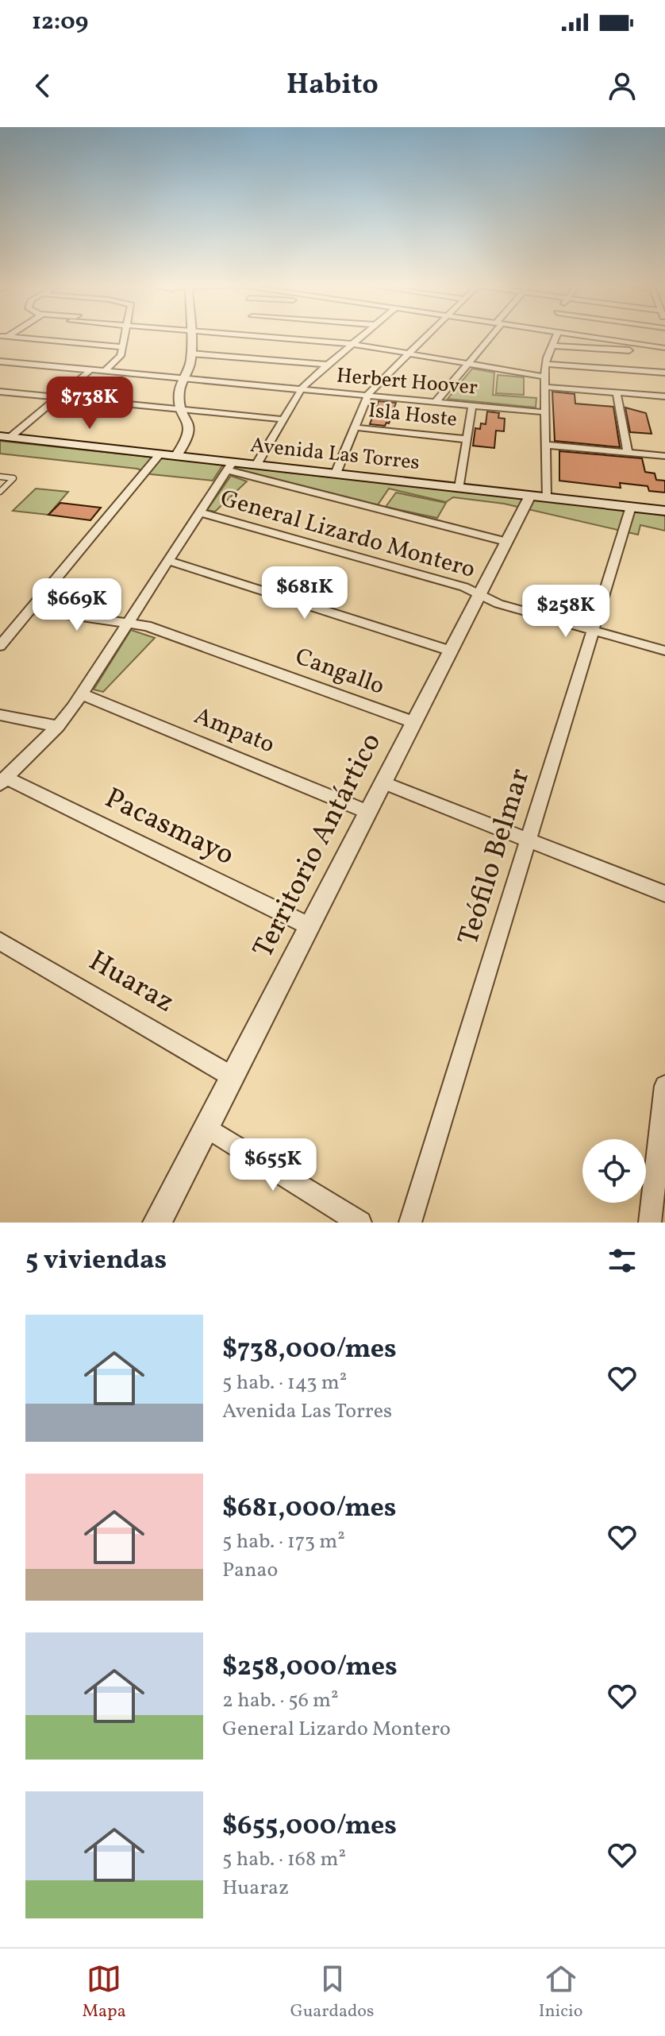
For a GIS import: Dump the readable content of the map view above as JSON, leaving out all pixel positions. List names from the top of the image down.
{
  "streets": {
    "main road": ["Avenida Las Torres"],
    "street": [
      "Herbert Hoover",
      "Isla Hoste",
      "General Lizardo Montero",
      "Cangallo",
      "Ampato",
      "Pacasmayo",
      "Territorio Antártico",
      "Teófilo Belmar",
      "Huaraz"
    ]
  },
  "crossings": [
    ["Herbert Hoover", "Territorio Antártico"],
    ["Avenida Las Torres", "Territorio Antártico"],
    ["Avenida Las Torres", "Teófilo Belmar"],
    ["General Lizardo Montero", "Territorio Antártico"],
    ["General Lizardo Montero", "Teófilo Belmar"],
    ["Cangallo", "Territorio Antártico"],
    ["Ampato", "Territorio Antártico"],
    ["Pacasmayo", "Territorio Antártico"],
    ["Territorio Antártico", "Huaraz"]
  ],
  "page": {
    "status": "12:09",
    "header": "Habito",
    "price": [
      "$738K",
      "$681K",
      "$669K",
      "$258K",
      "$655K"
    ],
    "heading": "5 viviendas",
    "list": [
      {
        "name": "$738,000/mes",
        "note": "5 hab. · 143 m² · Avenida Las Torres"
      },
      {
        "name": "$681,000/mes",
        "note": "5 hab. · 173 m² · Panao"
      },
      {
        "name": "$258,000/mes",
        "note": "2 hab. · 56 m² · General Lizardo Montero"
      },
      {
        "name": "$655,000/mes",
        "note": "5 hab. · 168 m² · Huaraz"
      }
    ],
    "tabs": ["Mapa", "Guardados", "Inicio"]
  }
}
